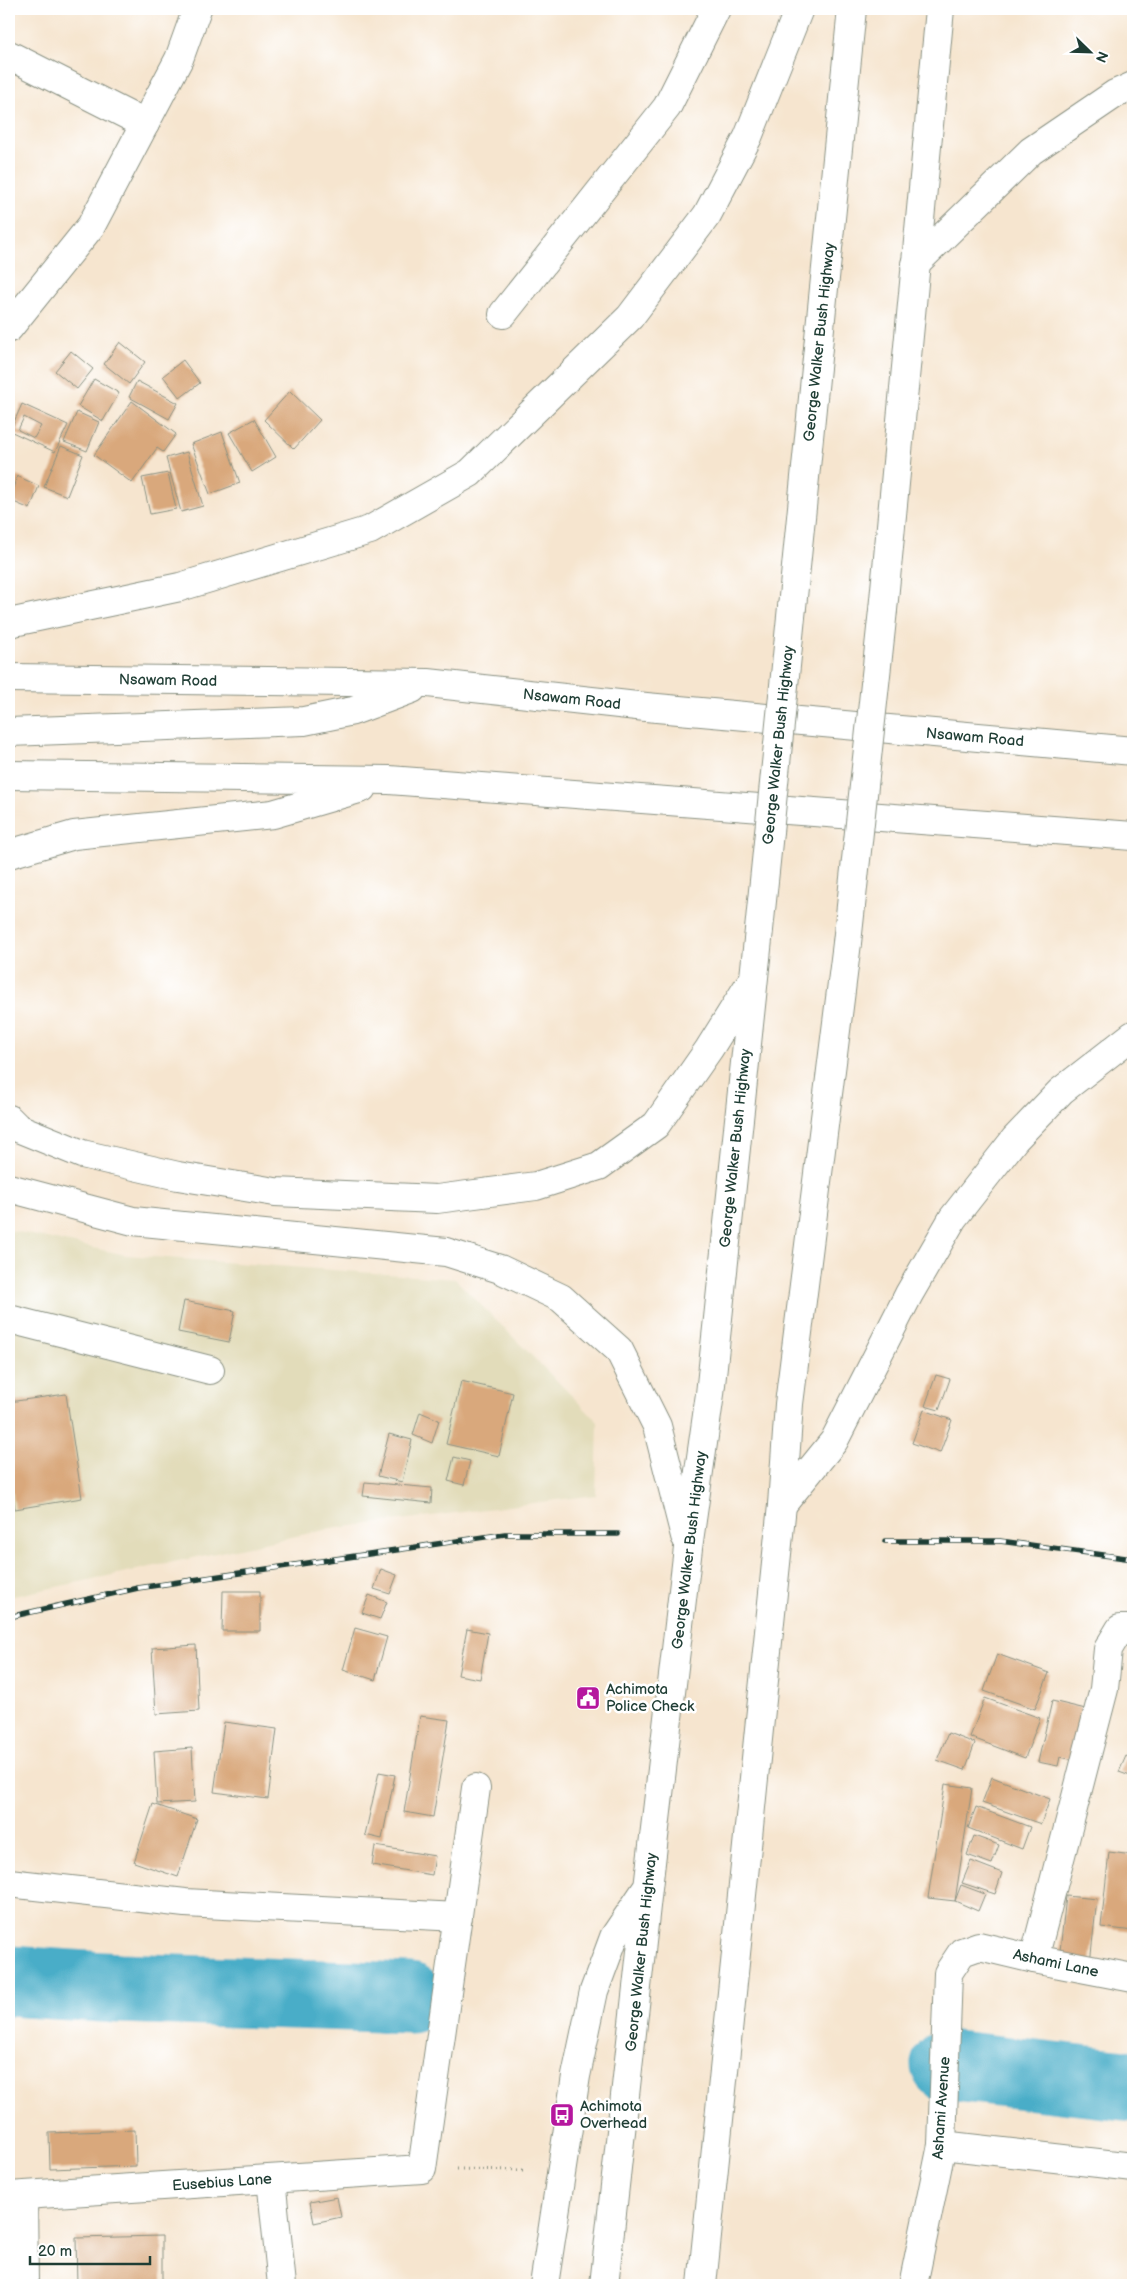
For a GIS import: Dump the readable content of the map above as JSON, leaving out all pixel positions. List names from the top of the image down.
{
  "streets": {
    "main road": [
      "George Walker Bush Highway",
      "Nsawam Road",
      "Ashami Lane",
      "Ashami Avenue",
      "Eusebius Lane"
    ]
  },
  "crossings": [
    ["Ashami Lane", "Ashami Avenue"]
  ],
  "places": {
    "public building": ["Achimota Police Check"],
    "bus stop": ["Achimota Overhead"]
  },
  "scale_bar": "20 m",
  "north": "bottom right"
}
